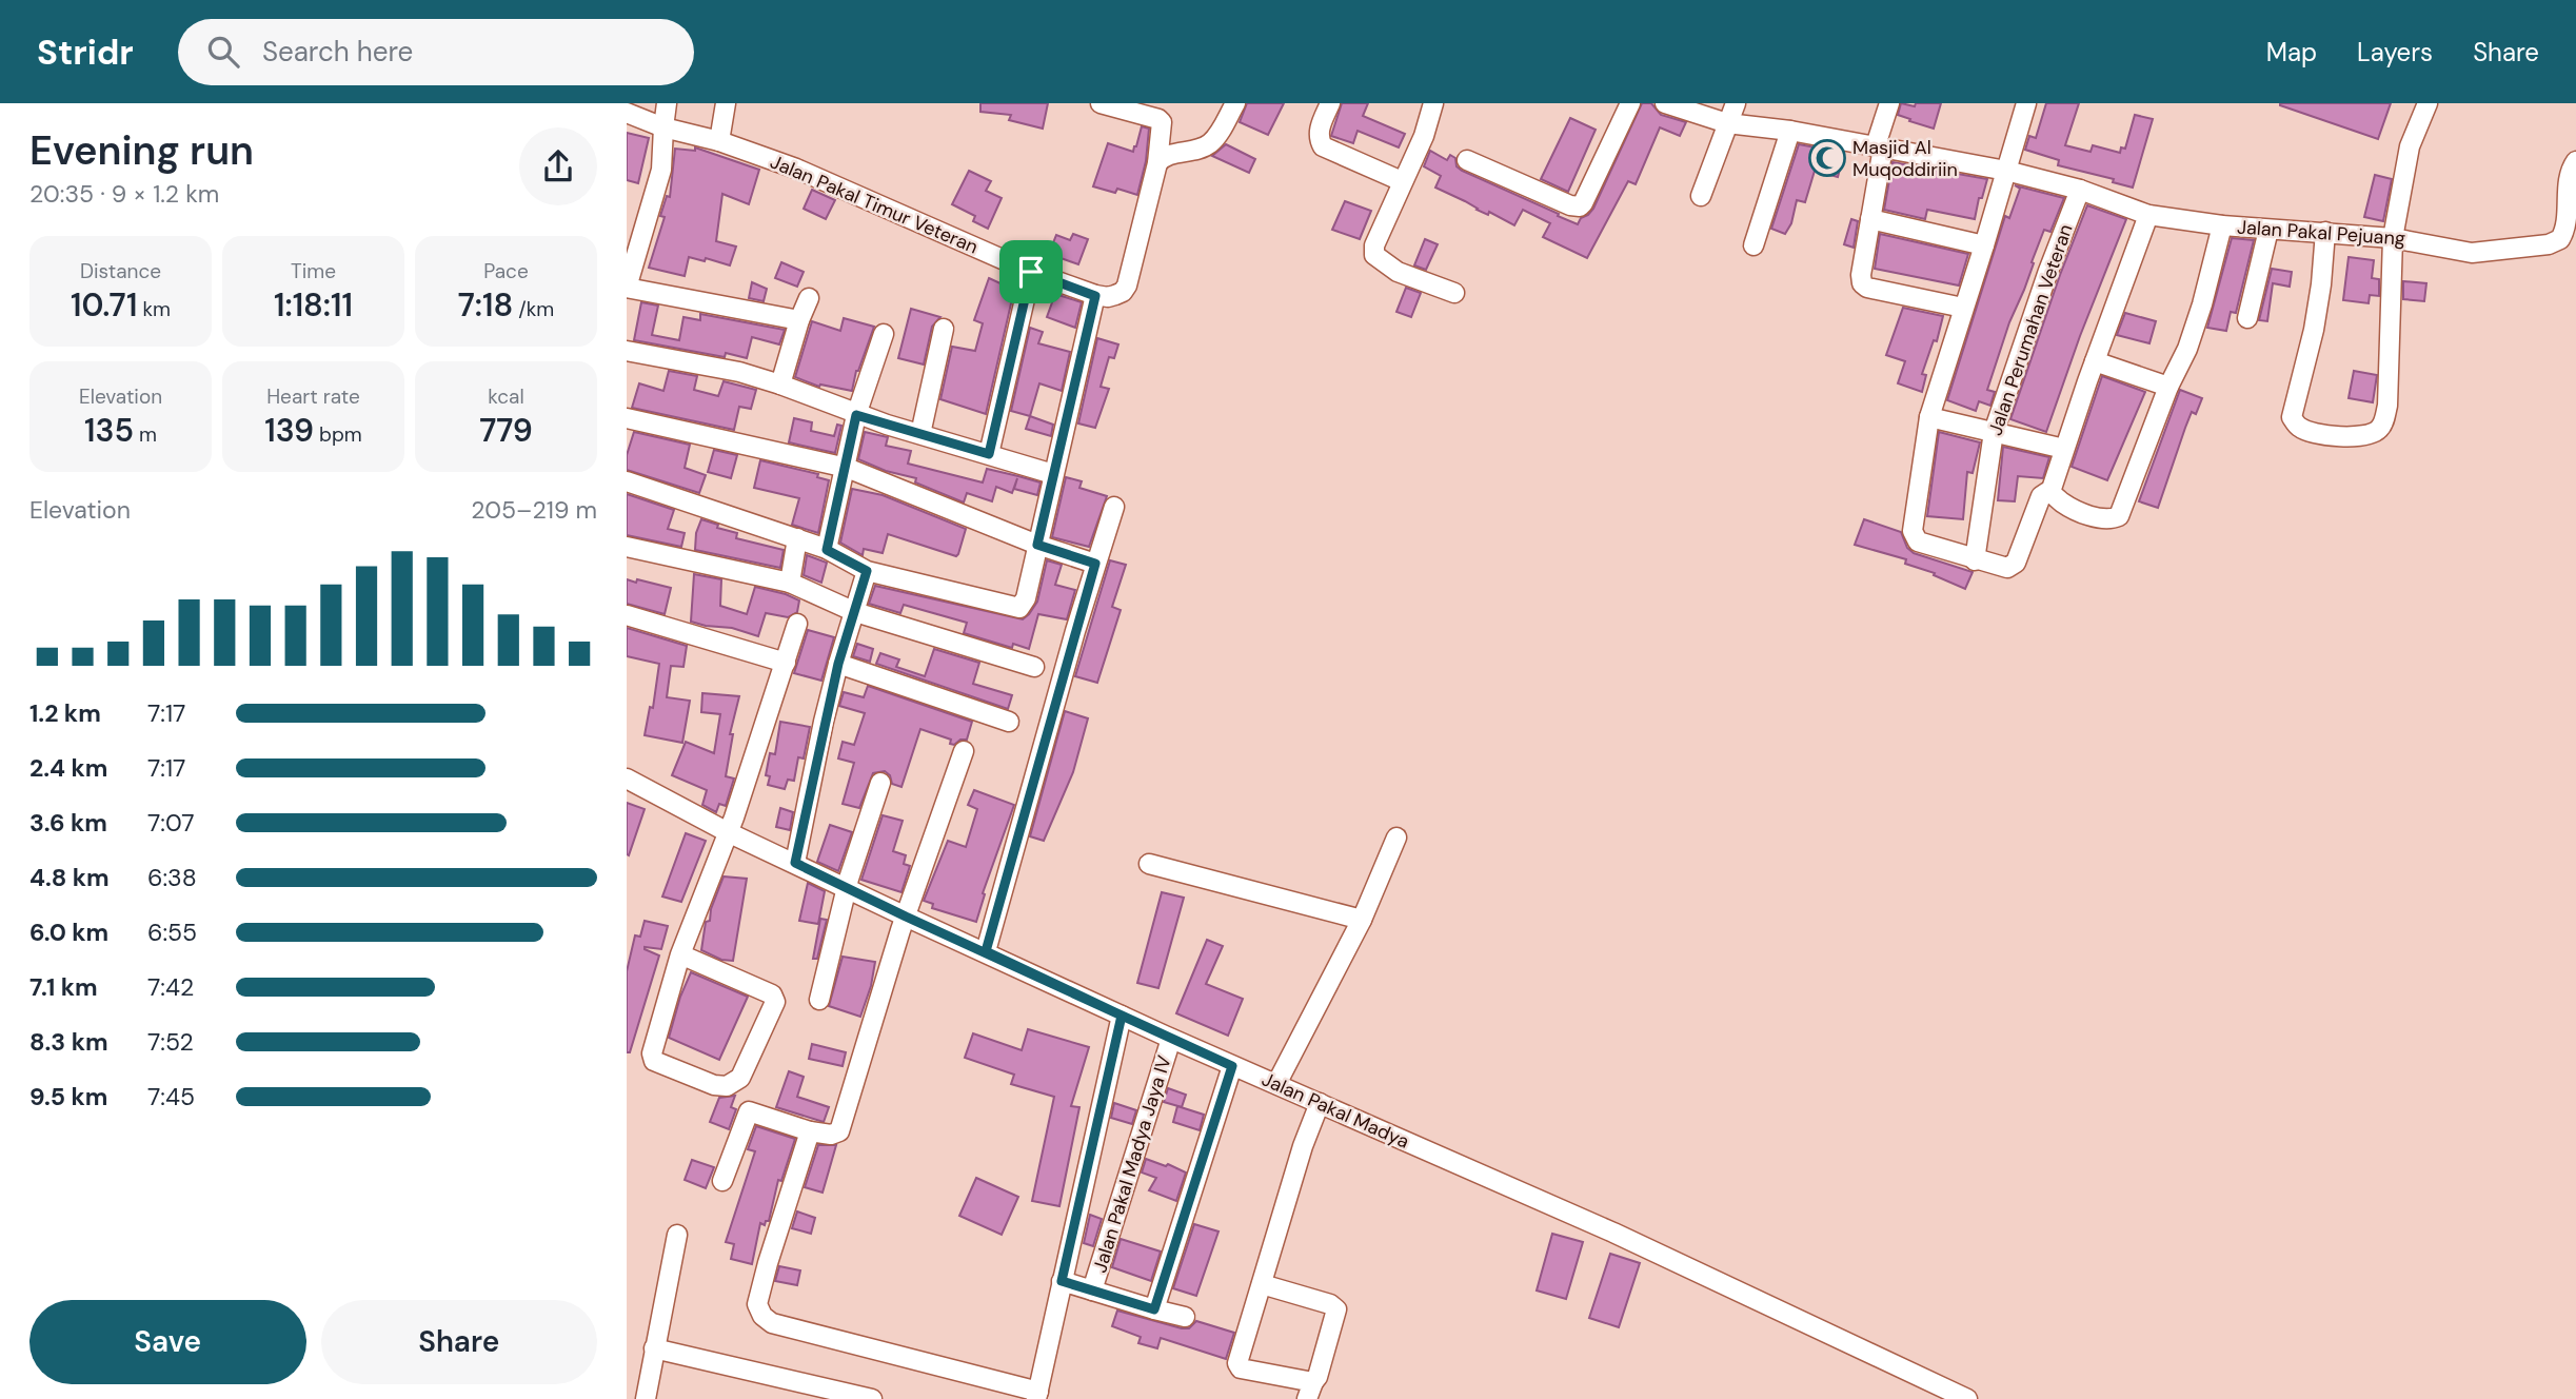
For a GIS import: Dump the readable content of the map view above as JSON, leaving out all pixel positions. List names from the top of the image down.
{
  "streets": {
    "street": [
      "Jalan Pakal Timur Veteran",
      "Jalan Pakal Pejuang",
      "Jalan Perumahan Veteran",
      "Jalan Pakal Madya",
      "Jalan Pakal Madya Jaya IV"
    ]
  },
  "crossings": [
    ["Jalan Pakal Pejuang", "Jalan Perumahan Veteran"],
    ["Jalan Pakal Madya", "Jalan Pakal Madya Jaya IV"]
  ],
  "places": {
    "mosque": ["Masjid Al Muqoddiriin"]
  },
  "page": {
    "header": "Stridr",
    "search": "Search here",
    "nav": ["Map", "Layers", "Share"],
    "heading": ["Evening run", "20:35 · 9 × 1.2 km"],
    "stats": [
      ["Distance", "10.71 km"],
      ["Time", "1:18:11"],
      ["Pace", "7:18 /km"],
      ["Elevation", "135 m"],
      ["Heart rate", "139 bpm"],
      ["kcal", "779"]
    ],
    "chart": ["Elevation", "205–219 m"],
    "list": [
      {
        "name": "1.2 km",
        "note": "7:17"
      },
      {
        "name": "2.4 km",
        "note": "7:17"
      },
      {
        "name": "3.6 km",
        "note": "7:07"
      },
      {
        "name": "4.8 km",
        "note": "6:38"
      },
      {
        "name": "6.0 km",
        "note": "6:55"
      },
      {
        "name": "7.1 km",
        "note": "7:42"
      },
      {
        "name": "8.3 km",
        "note": "7:52"
      },
      {
        "name": "9.5 km",
        "note": "7:45"
      }
    ],
    "buttons": ["Save", "Share"]
  }
}
